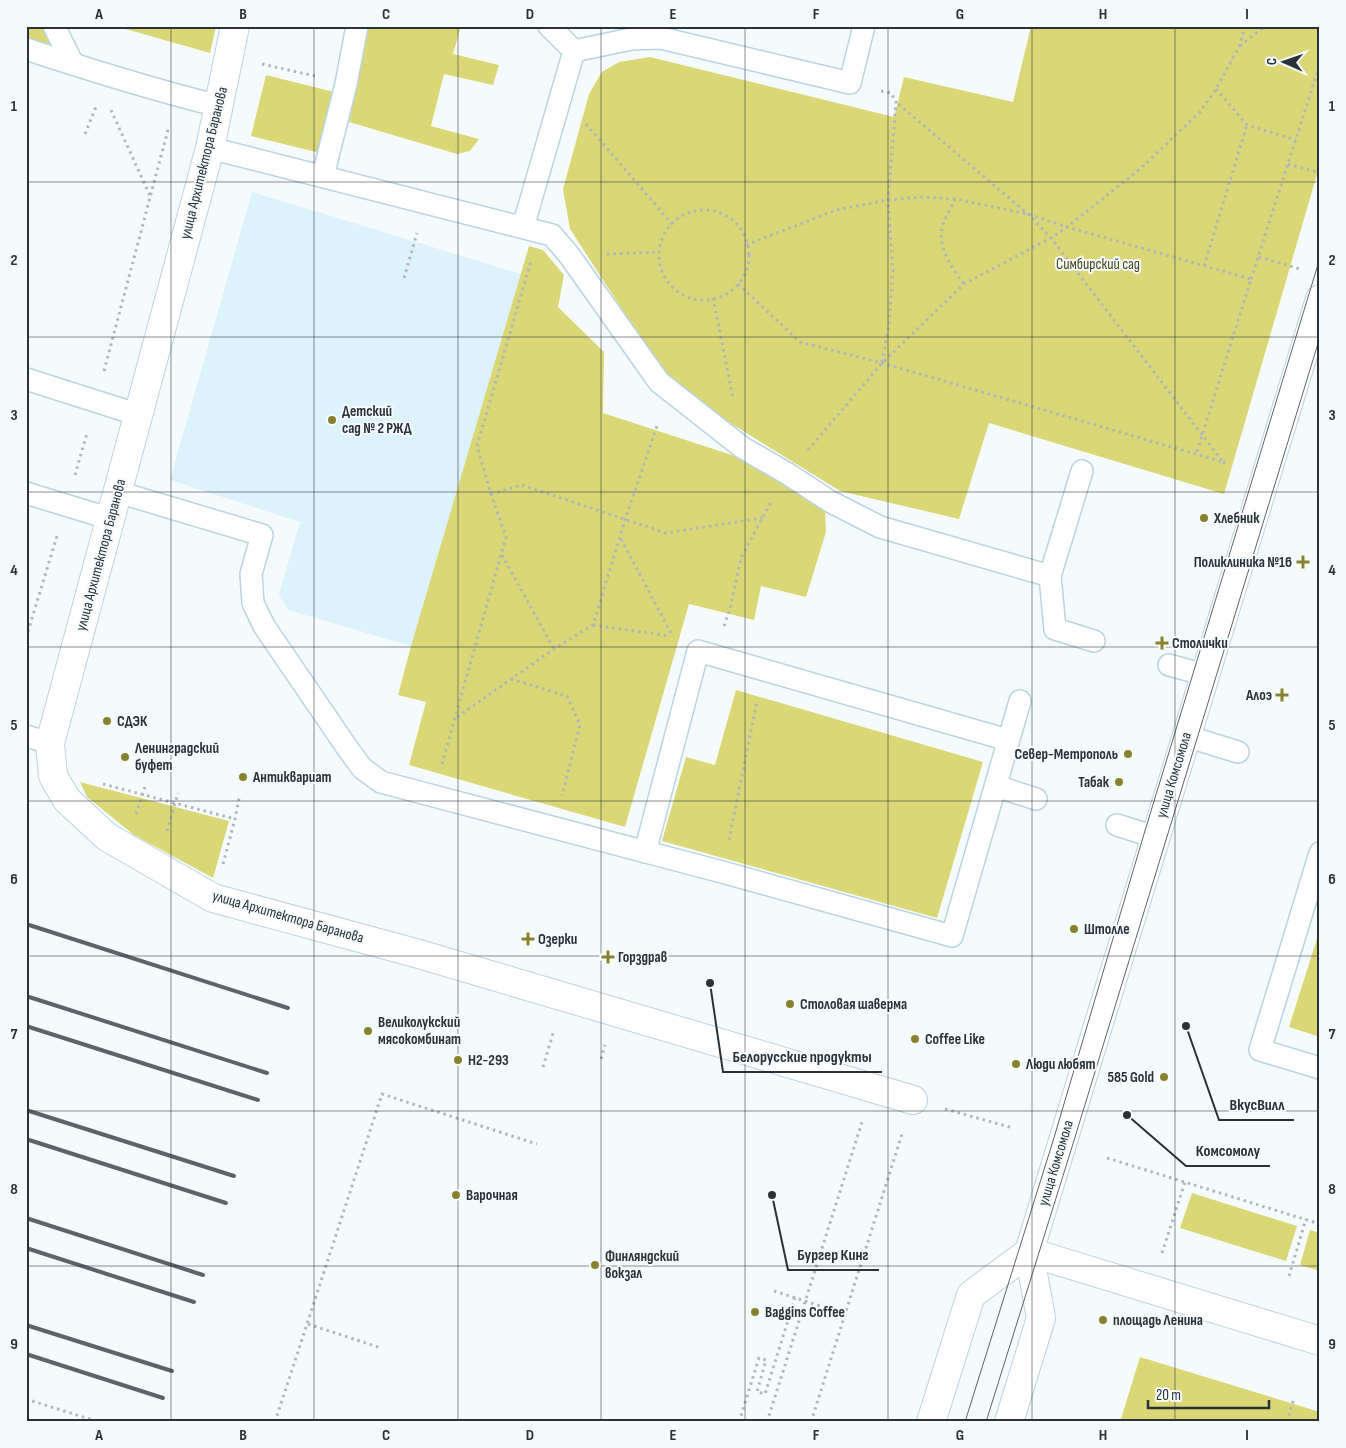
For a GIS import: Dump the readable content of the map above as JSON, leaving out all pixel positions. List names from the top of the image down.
{
  "streets": {
    "street": ["улица Архитектора Баранова", "улица Комсомола"]
  },
  "parks": ["Симбирский сад"],
  "places": {
    "other": [
      "Детский сад № 2 РЖД",
      "Хлебник",
      "СДЭК",
      "Север-Метрополь",
      "Ленинградский буфет",
      "Антиквариат",
      "Табак",
      "Штолле",
      "Белорусские продукты",
      "Столовая шаверма",
      "ВкусВилл",
      "Великолукский мясокомбинат",
      "Coffee Like",
      "H2-293",
      "Люди любят",
      "585 Gold",
      "Комсомолу",
      "Варочная",
      "Бургер Кинг",
      "Финляндский вокзал",
      "Baggins Coffee",
      "площадь Ленина"
    ],
    "health": [
      "Поликлиника №16",
      "Столички",
      "Алоэ",
      "Озерки",
      "Горздрав"
    ]
  },
  "scale_bar": "20 m",
  "north": "left",
  "grid": {
    "columns": [
      "A",
      "B",
      "C",
      "D",
      "E",
      "F",
      "G",
      "H",
      "I"
    ],
    "rows": [
      "1",
      "2",
      "3",
      "4",
      "5",
      "6",
      "7",
      "8",
      "9"
    ]
  }
}
